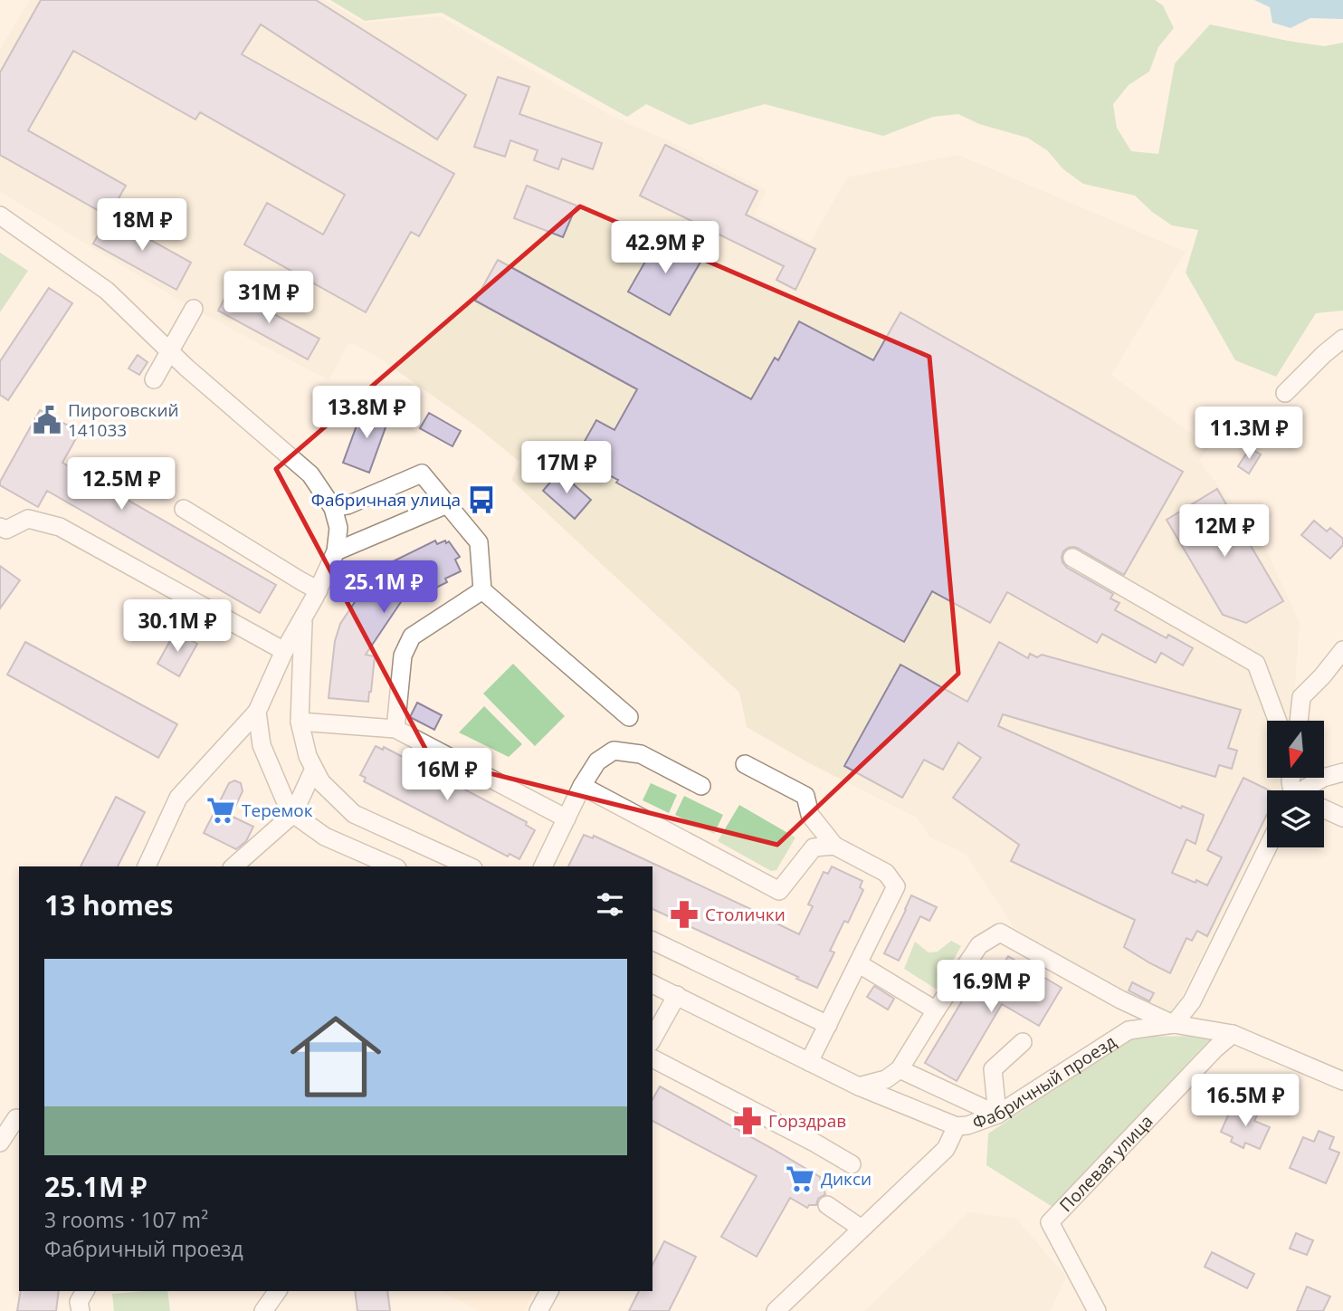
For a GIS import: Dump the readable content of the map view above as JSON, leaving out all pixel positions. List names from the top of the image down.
{
  "streets": {
    "street": ["Фабричный проезд", "Полевая улица"]
  },
  "crossings": [
    ["Фабричный проезд", "Полевая улица"]
  ],
  "places": {
    "public building": ["Пироговский 141033"],
    "bus stop": ["Фабричная улица"],
    "supermarket": ["Теремок", "Дикси"],
    "pharmacy": ["Столички", "Горздрав"]
  },
  "north": "bottom",
  "page": {
    "price": [
      "18M ₽",
      "42.9M ₽",
      "31M ₽",
      "13.8M ₽",
      "11.3M ₽",
      "17M ₽",
      "12.5M ₽",
      "12M ₽",
      "25.1M ₽",
      "30.1M ₽",
      "16M ₽",
      "16.9M ₽",
      "16.5M ₽"
    ],
    "heading": "13 homes",
    "list": [
      {
        "name": "25.1M ₽",
        "note": "3 rooms · 107 m² · Фабричный проезд"
      }
    ]
  }
}
